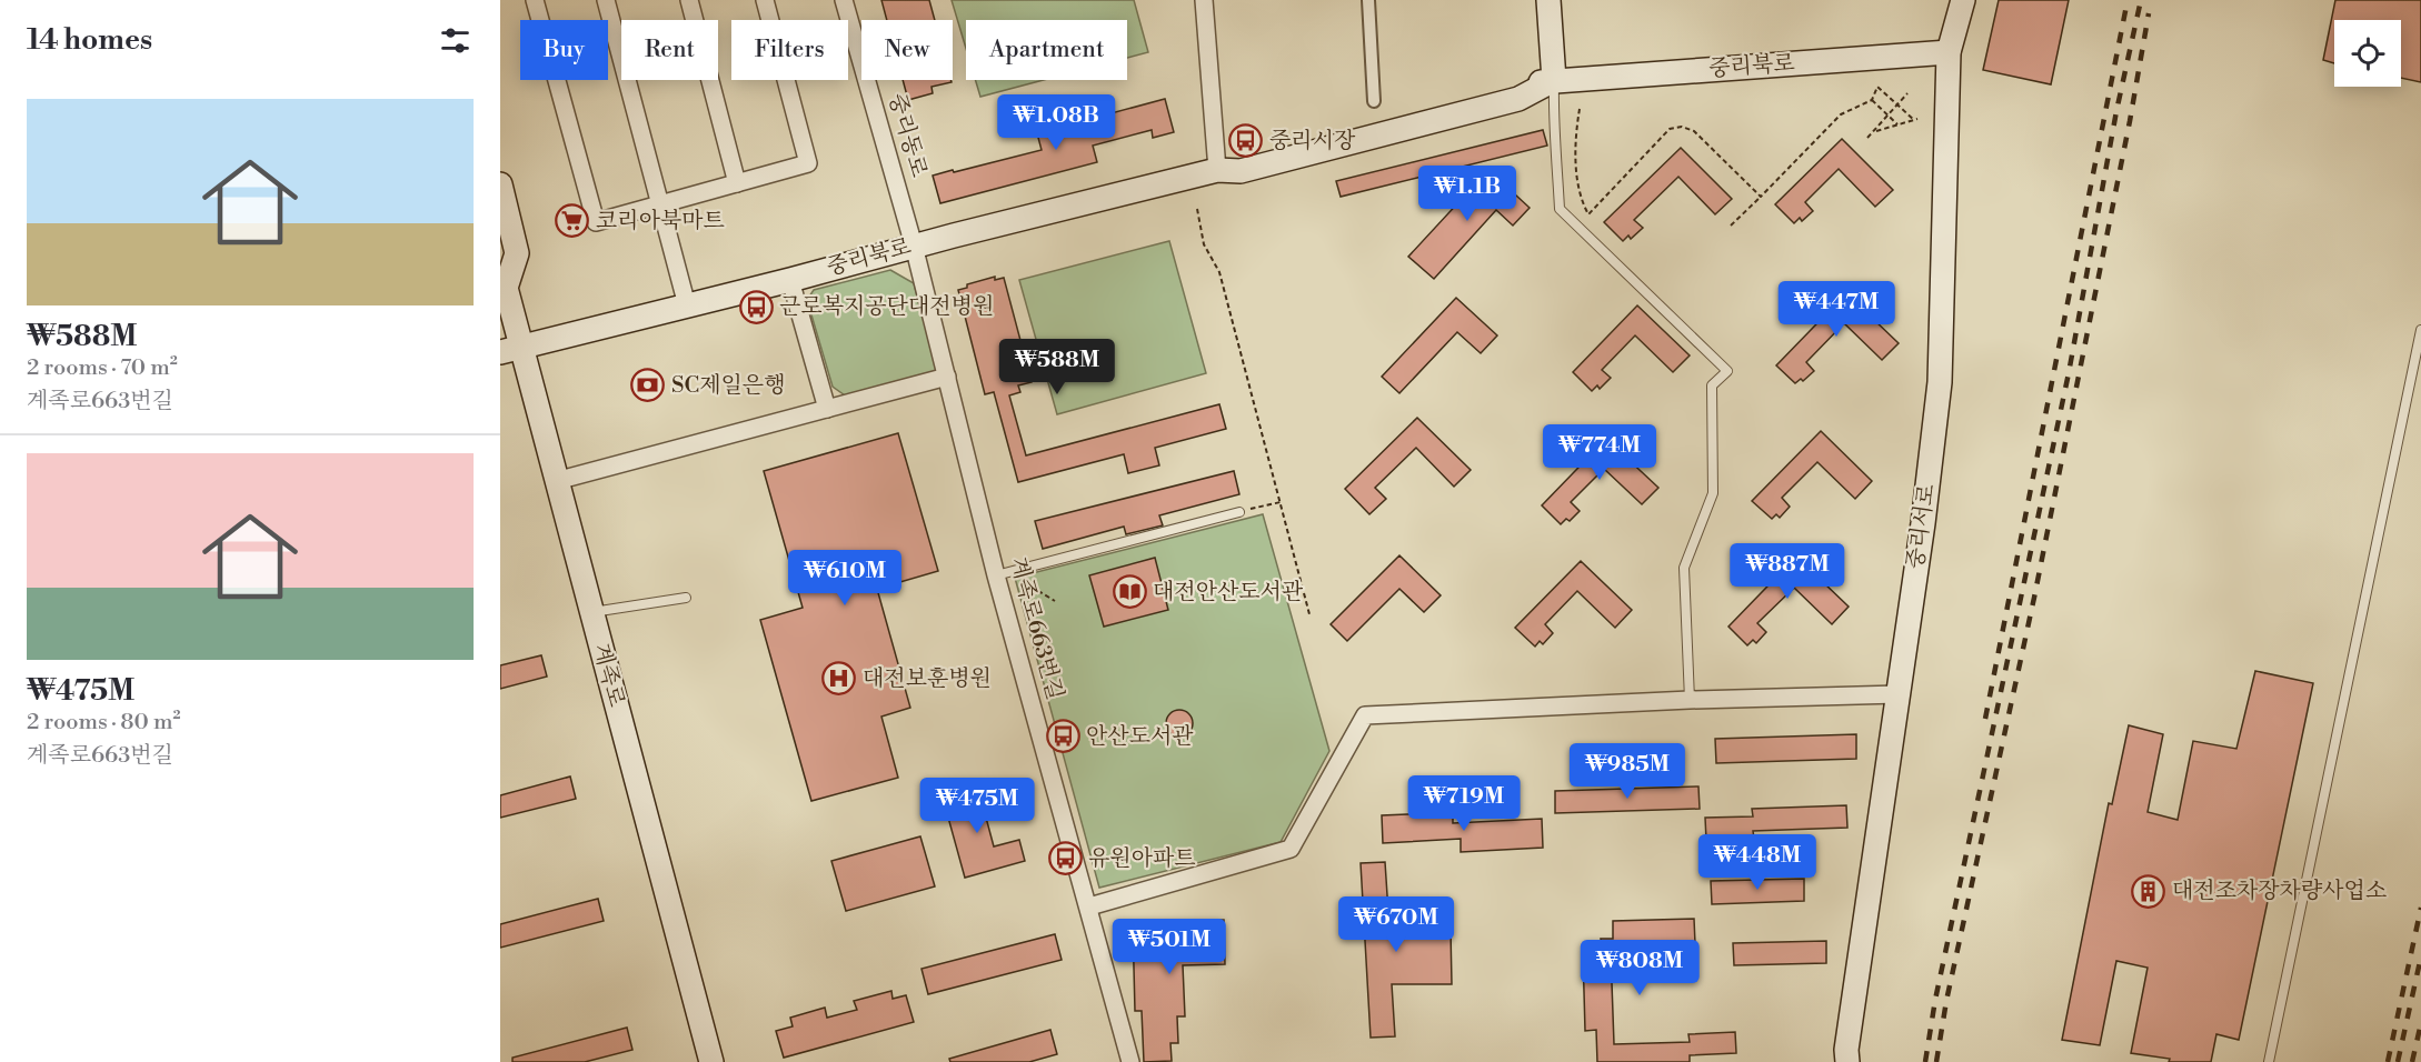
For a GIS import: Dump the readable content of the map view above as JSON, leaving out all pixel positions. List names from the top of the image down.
{
  "streets": {
    "main road": ["중리북로", "중리서로", "계족로"],
    "street": ["중리동로", "계족로663번길"]
  },
  "crossings": [
    ["중리북로", "중리동로"],
    ["중리북로", "중리서로"],
    ["중리북로", "계족로663번길"],
    ["중리북로", "계족로"],
    ["중리동로", "계족로663번길"]
  ],
  "places": {
    "bus stop": [
      "중리시장",
      "근로복지공단대전병원",
      "안산도서관",
      "유원아파트"
    ],
    "supermarket": ["코리아북마트"],
    "bank": ["SC제일은행"],
    "library": ["대전안산도서관"],
    "hospital": ["대전보훈병원"],
    "building": ["대전조차장차량사업소"]
  },
  "page": {
    "heading": "14 homes",
    "chip": [
      "Buy",
      "Rent",
      "Filters",
      "New",
      "Apartment"
    ],
    "list": [
      {
        "name": "₩588M",
        "note": "2 rooms · 70 m² · 계족로663번길"
      },
      {
        "name": "₩475M",
        "note": "2 rooms · 80 m² · 계족로663번길"
      }
    ],
    "price": [
      "₩1.08B",
      "₩1.1B",
      "₩447M",
      "₩588M",
      "₩774M",
      "₩887M",
      "₩610M",
      "₩985M",
      "₩719M",
      "₩475M",
      "₩448M",
      "₩670M",
      "₩501M",
      "₩808M"
    ]
  }
}
